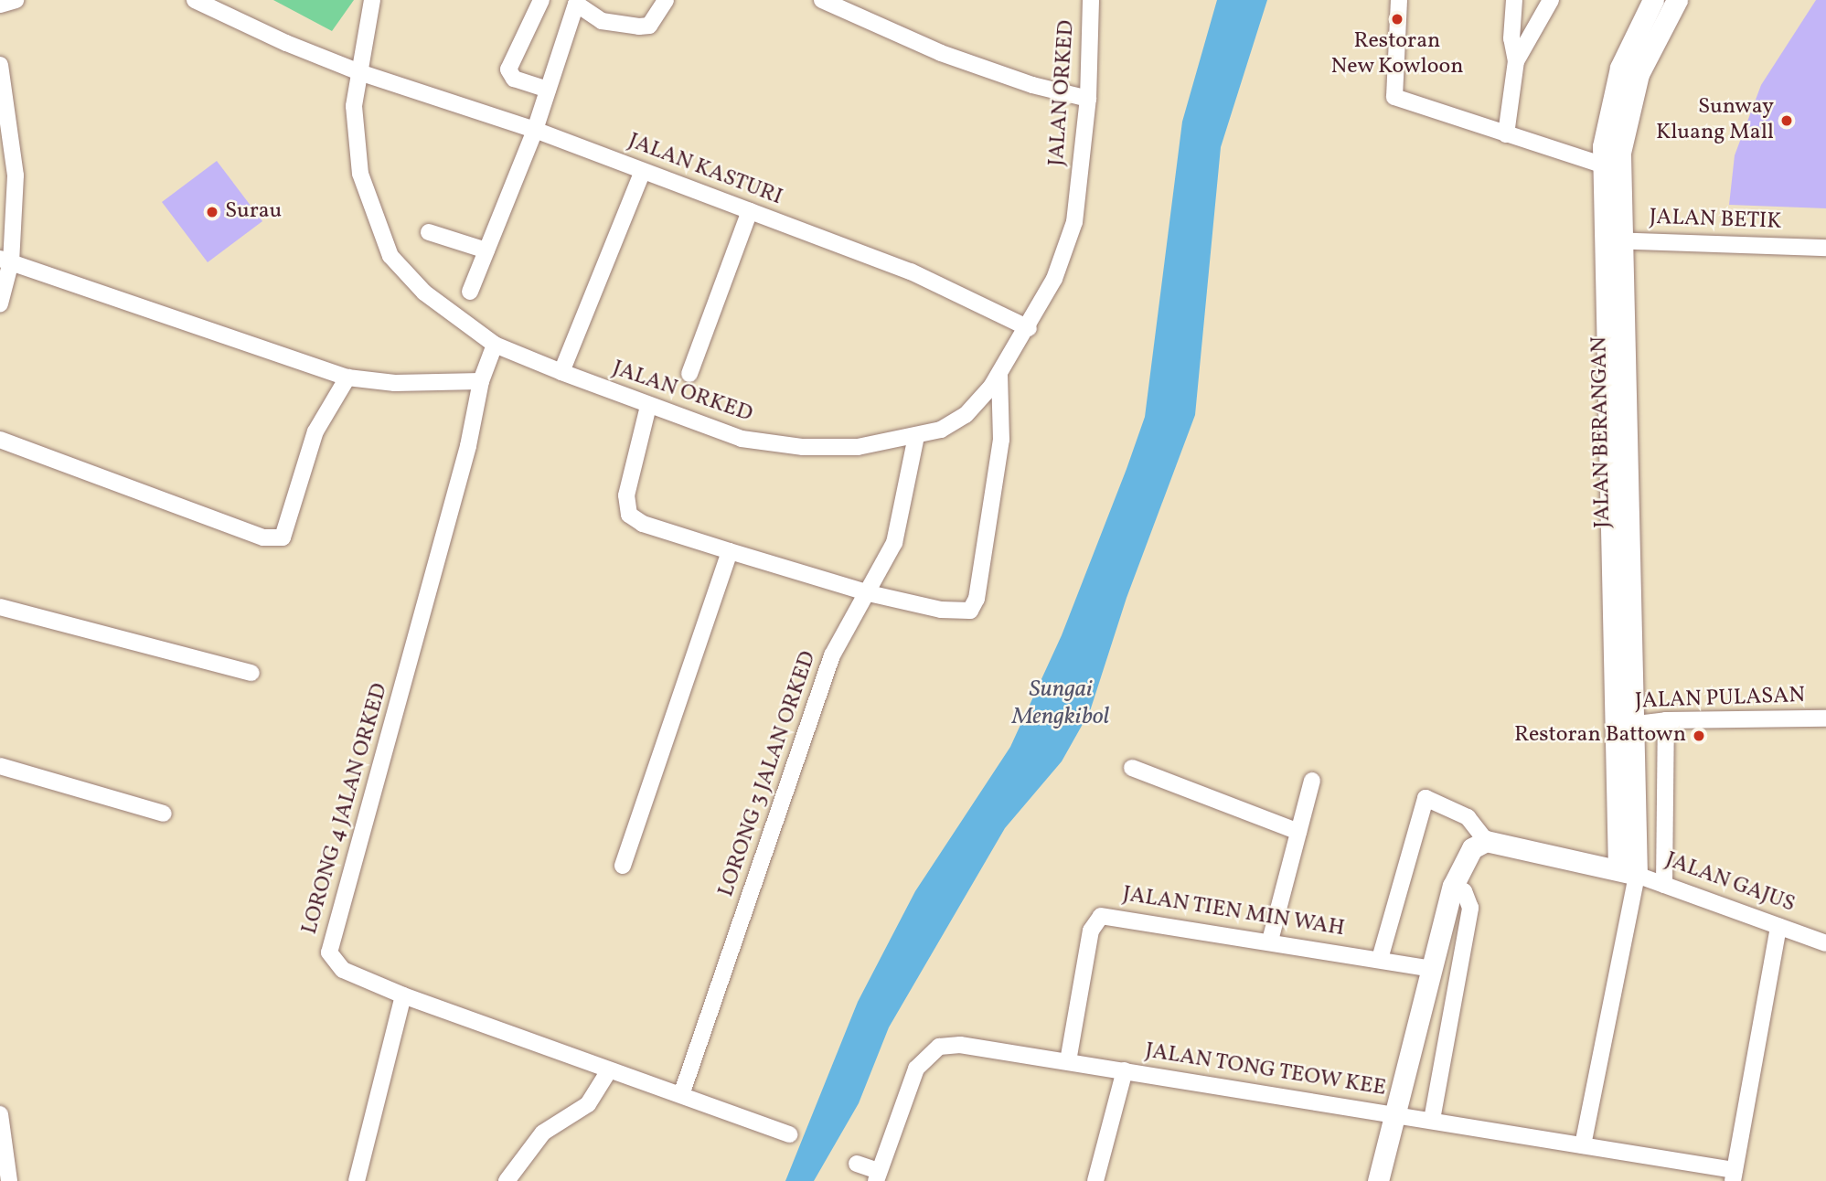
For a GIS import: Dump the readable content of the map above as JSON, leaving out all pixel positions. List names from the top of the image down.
{
  "streets": {
    "street": [
      "JALAN ORKED",
      "JALAN KASTURI",
      "JALAN BETIK",
      "JALAN BERANGAN",
      "JALAN PULASAN",
      "LORONG 3 JALAN ORKED",
      "LORONG 4 JALAN ORKED",
      "JALAN GAJUS",
      "JALAN TIEN MIN WAH",
      "JALAN TONG TEOW KEE"
    ]
  },
  "crossings": [
    ["JALAN ORKED", "JALAN KASTURI"],
    ["JALAN ORKED", "LORONG 3 JALAN ORKED"],
    ["JALAN ORKED", "LORONG 4 JALAN ORKED"],
    ["JALAN BETIK", "JALAN BERANGAN"],
    ["JALAN BERANGAN", "JALAN PULASAN"],
    ["JALAN BERANGAN", "JALAN GAJUS"],
    ["LORONG 3 JALAN ORKED", "LORONG 4 JALAN ORKED"],
    ["JALAN TIEN MIN WAH", "JALAN TONG TEOW KEE"]
  ],
  "water": ["Sungai Mengkibol"],
  "places": [
    "Restoran New Kowloon",
    "Sunway Kluang Mall",
    "Surau",
    "Restoran Battown"
  ]
}
